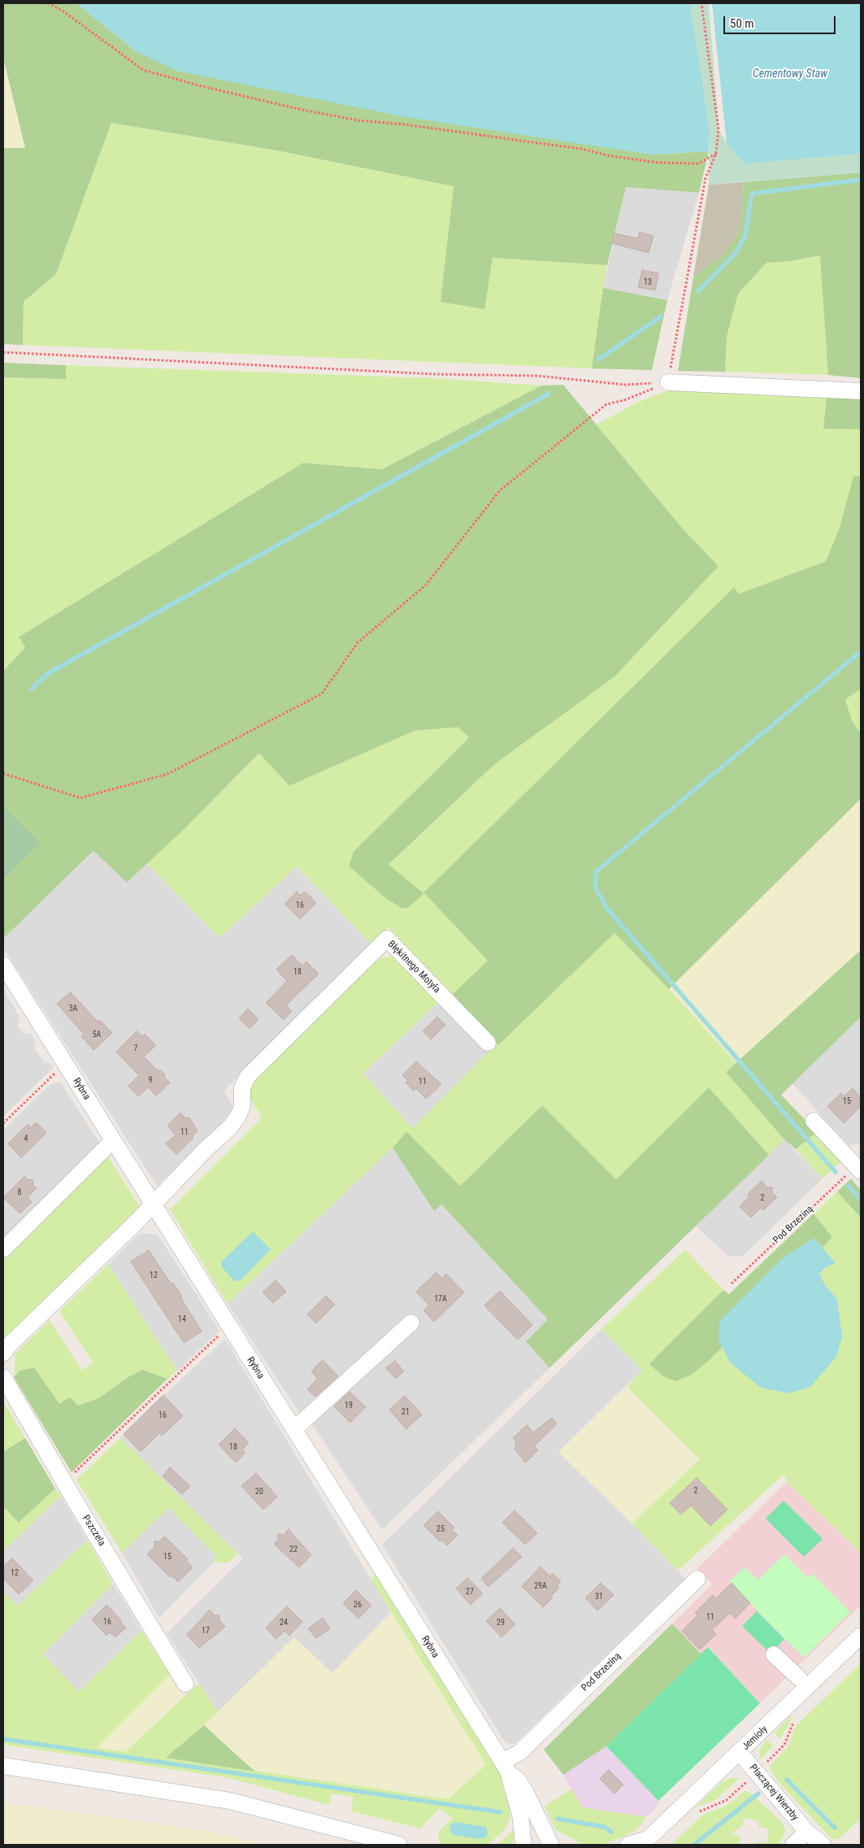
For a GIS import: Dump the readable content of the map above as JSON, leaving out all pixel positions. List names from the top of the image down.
{
  "streets": {
    "street": [
      "Błękitnego Motyla",
      "Rybna",
      "Pod Brzeziną",
      "Pszczela",
      "Jemioły",
      "Płaczącej Wierzby"
    ]
  },
  "crossings": [
    ["Błękitnego Motyla", "Rybna"],
    ["Rybna", "Pod Brzeziną"],
    ["Jemioły", "Płaczącej Wierzby"]
  ],
  "water": ["Cementowy Staw"],
  "house_numbers": [
    "13",
    "16",
    "18",
    "3A",
    "5A",
    "7",
    "9",
    "11",
    "15",
    "11",
    "4",
    "8",
    "2",
    "12",
    "17A",
    "14",
    "19",
    "21",
    "16",
    "18",
    "2",
    "20",
    "25",
    "22",
    "15",
    "12",
    "29A",
    "27",
    "31",
    "26",
    "11",
    "16",
    "24",
    "29",
    "17"
  ],
  "scale_bar": "50 m"
}
